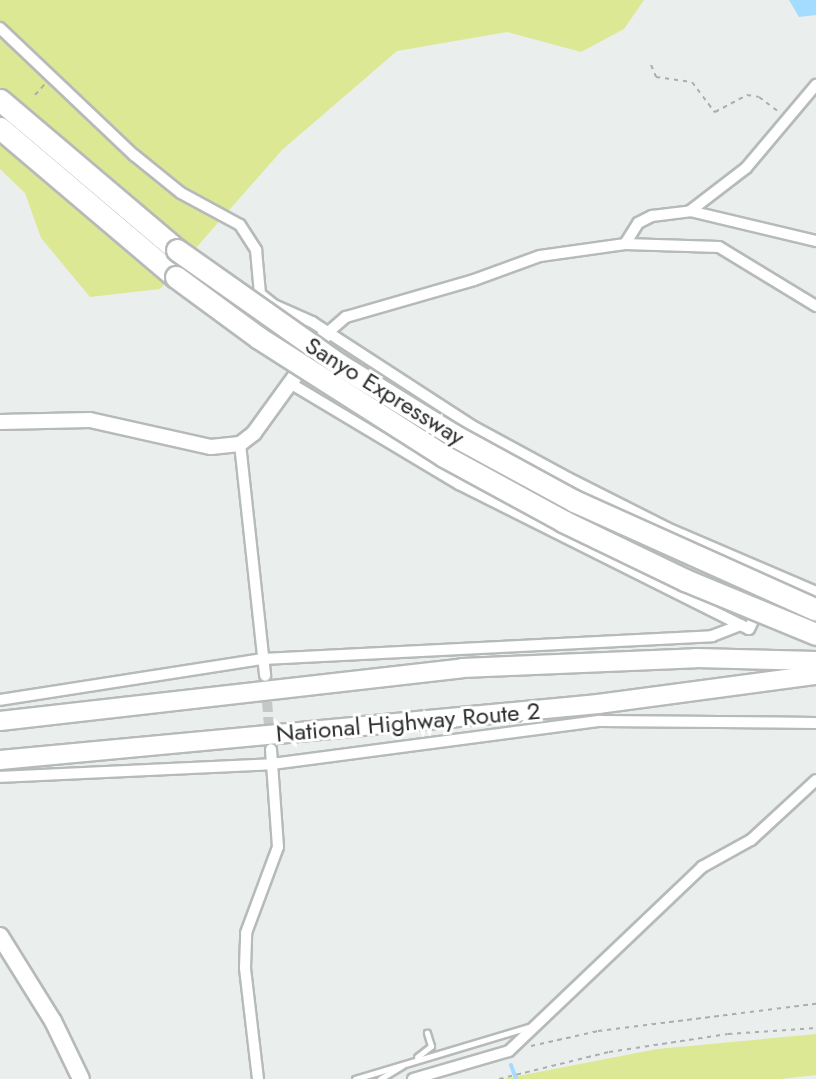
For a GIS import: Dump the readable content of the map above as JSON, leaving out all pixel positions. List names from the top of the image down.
{
  "streets": {
    "highway": ["Sanyo Expressway", "National Highway Route 2"]
  }
}
